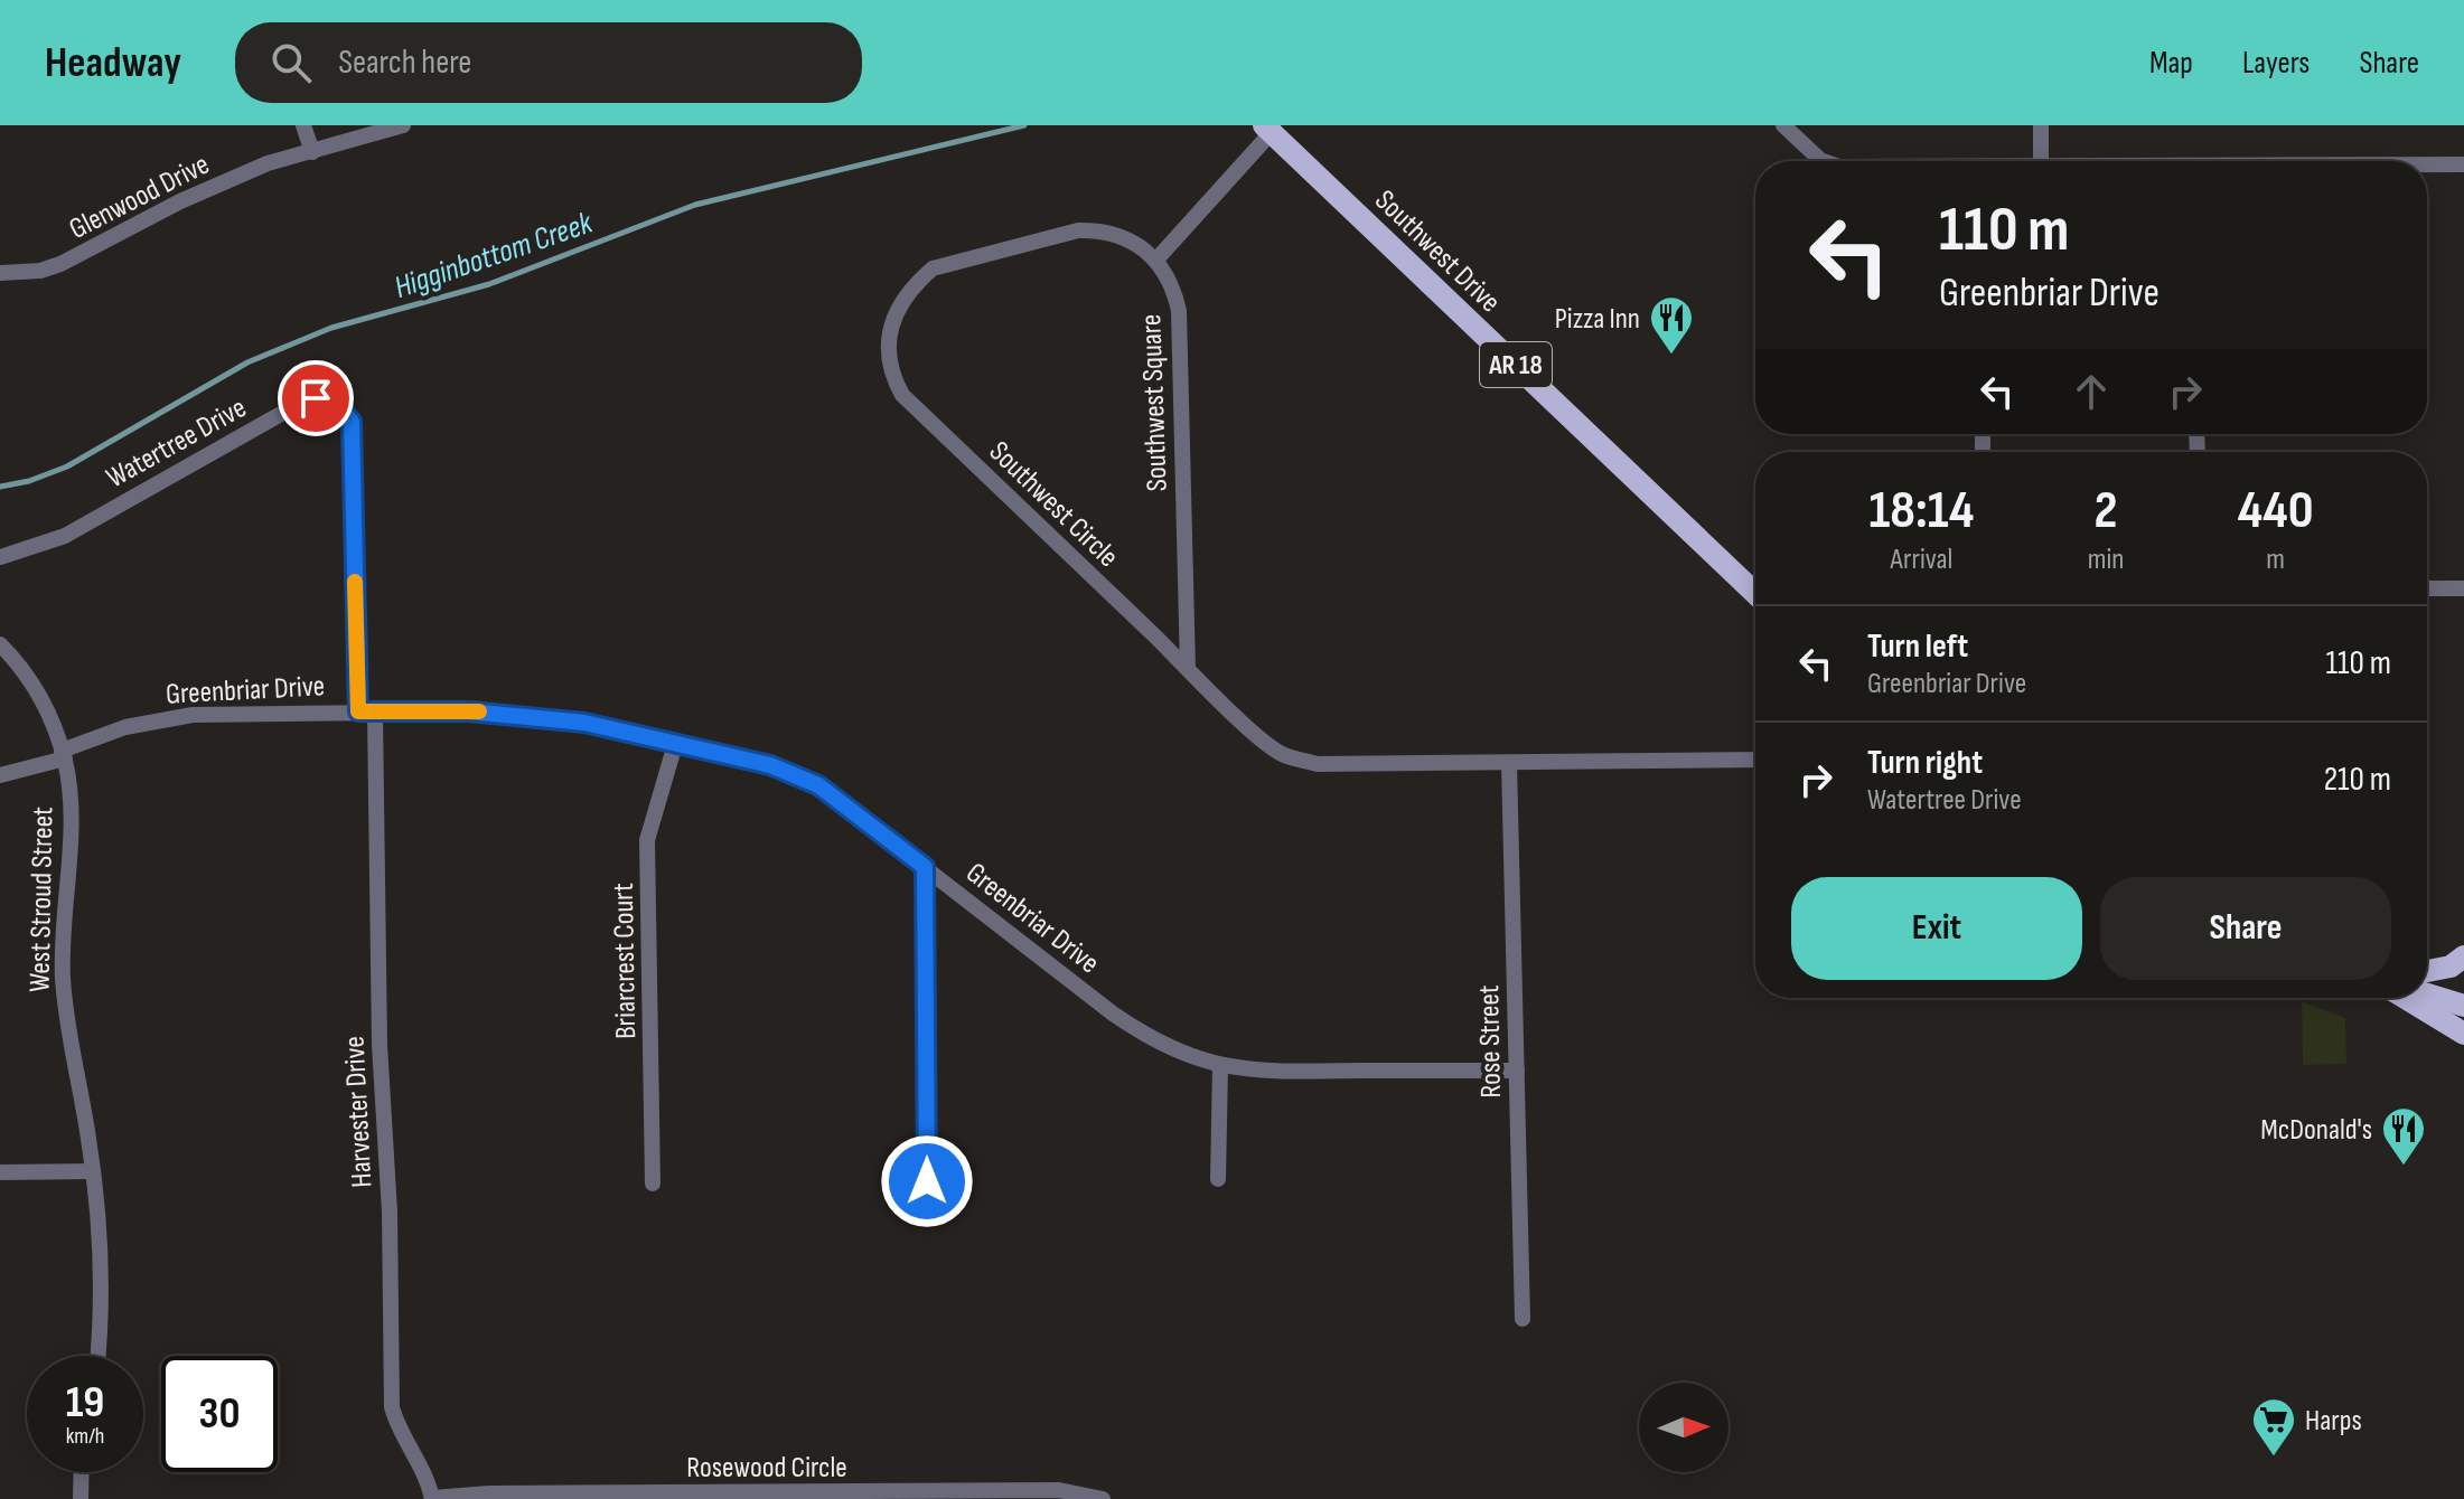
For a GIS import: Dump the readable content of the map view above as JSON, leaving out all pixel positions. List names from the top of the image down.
{
  "streets": {
    "main road": ["Southwest Drive", "AR 18"],
    "street": [
      "Glenwood Drive",
      "Southwest Square",
      "Watertree Drive",
      "Southwest Circle",
      "Greenbriar Drive",
      "West Stroud Street",
      "Briarcrest Court",
      "Rose Street",
      "Harvester Drive",
      "Rosewood Circle"
    ]
  },
  "crossings": [
    ["Southwest Square", "Southwest Circle"],
    ["Watertree Drive", "Greenbriar Drive"],
    ["Watertree Drive", "Harvester Drive"],
    ["Southwest Circle", "Rose Street"],
    ["Greenbriar Drive", "West Stroud Street"],
    ["Greenbriar Drive", "Briarcrest Court"],
    ["Greenbriar Drive", "Rose Street"],
    ["Greenbriar Drive", "Harvester Drive"],
    ["Harvester Drive", "Rosewood Circle"]
  ],
  "water": ["Higginbottom Creek"],
  "places": {
    "restaurant": ["Pizza Inn", "McDonald's"],
    "supermarket": ["Harps"]
  },
  "north": "right",
  "page": {
    "header": "Headway",
    "search": "Search here",
    "nav": ["Map", "Layers", "Share"],
    "turn": ["110 m", "Greenbriar Drive"],
    "eta": [
      "18:14",
      "Arrival",
      "2",
      "min",
      "440",
      "m"
    ],
    "list": [
      {
        "name": "Turn left",
        "note": "Greenbriar Drive",
        "value": "110 m"
      },
      {
        "name": "Turn right",
        "note": "Watertree Drive",
        "value": "210 m"
      }
    ],
    "buttons": ["Exit", "Share"],
    "speed": "19 km/h",
    "limit": "30"
  }
}
